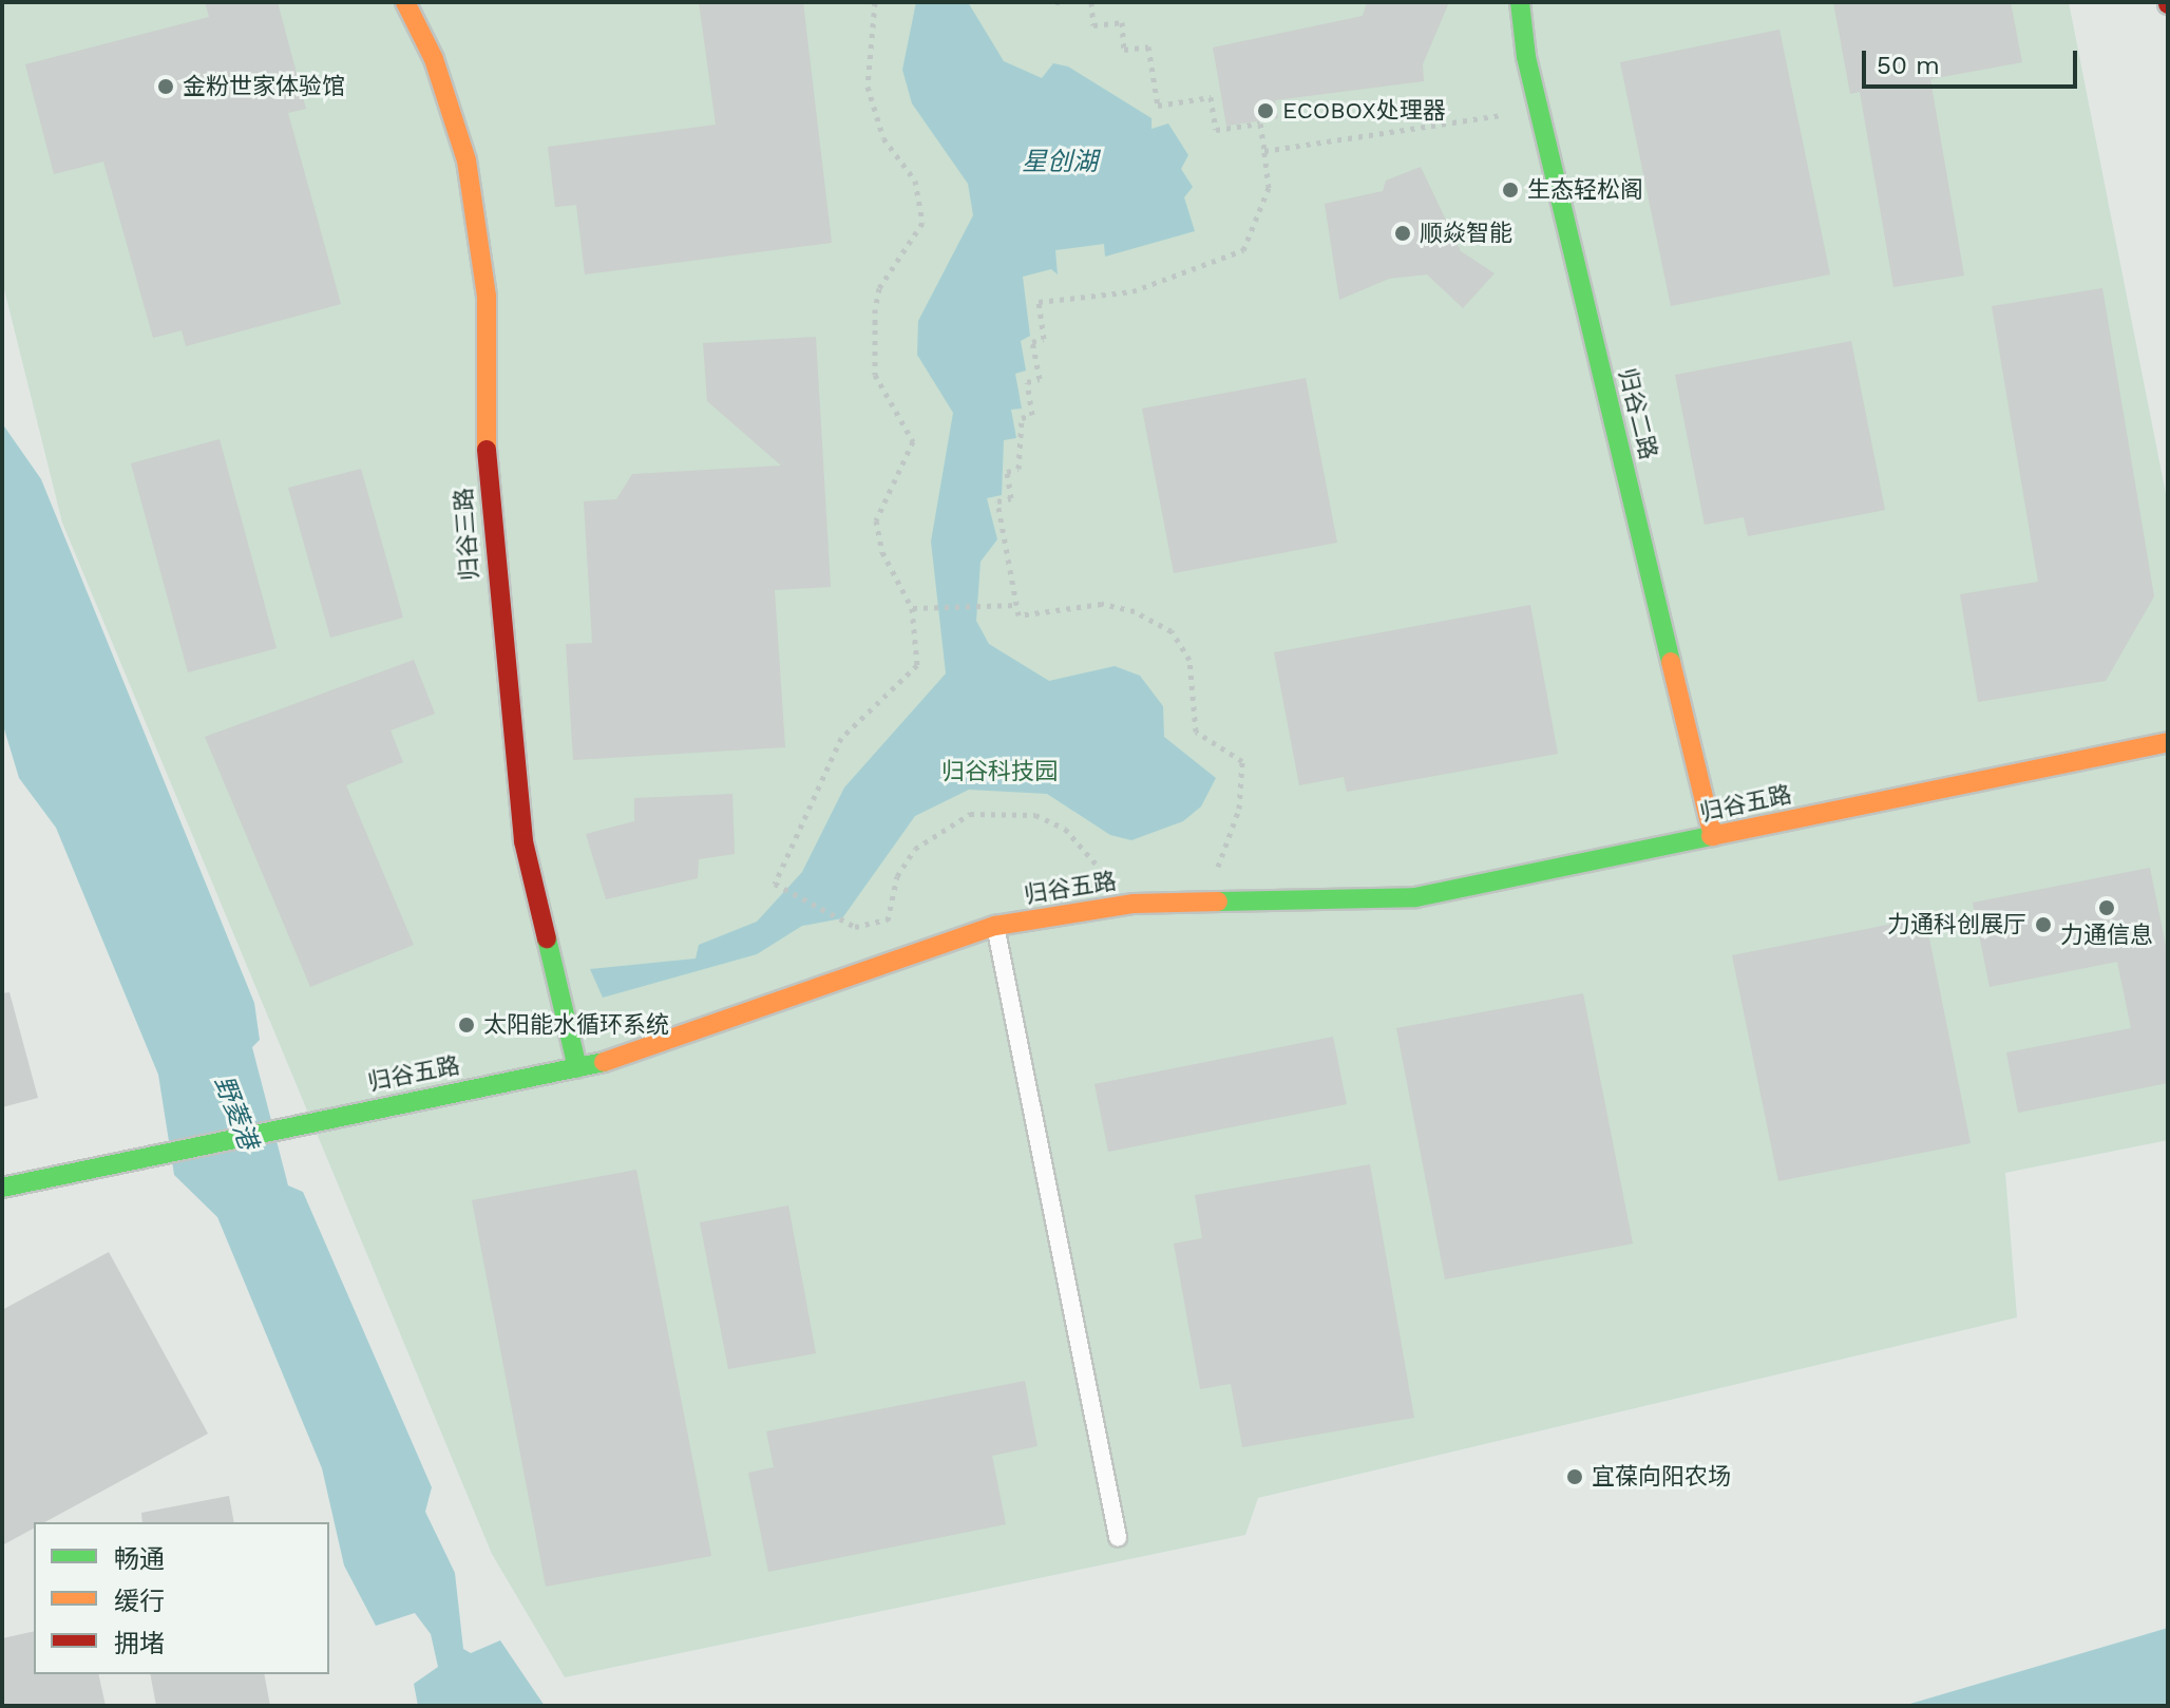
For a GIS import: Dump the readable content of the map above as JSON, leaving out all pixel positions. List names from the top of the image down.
{
  "streets": {
    "street": ["归谷二路", "归谷三路", "归谷五路"]
  },
  "crossings": [
    ["归谷二路", "归谷五路"],
    ["归谷三路", "归谷五路"]
  ],
  "water": ["星创湖", "野菱港"],
  "parks": ["归谷科技园"],
  "places": [
    "金粉世家体验馆",
    "ECOBOX处理器",
    "生态轻松阁",
    "顺焱智能",
    "力通信息",
    "力通科创展厅",
    "太阳能水循环系统",
    "宜葆向阳农场"
  ],
  "legend": ["畅通", "缓行", "拥堵"],
  "scale_bar": "50 m"
}
